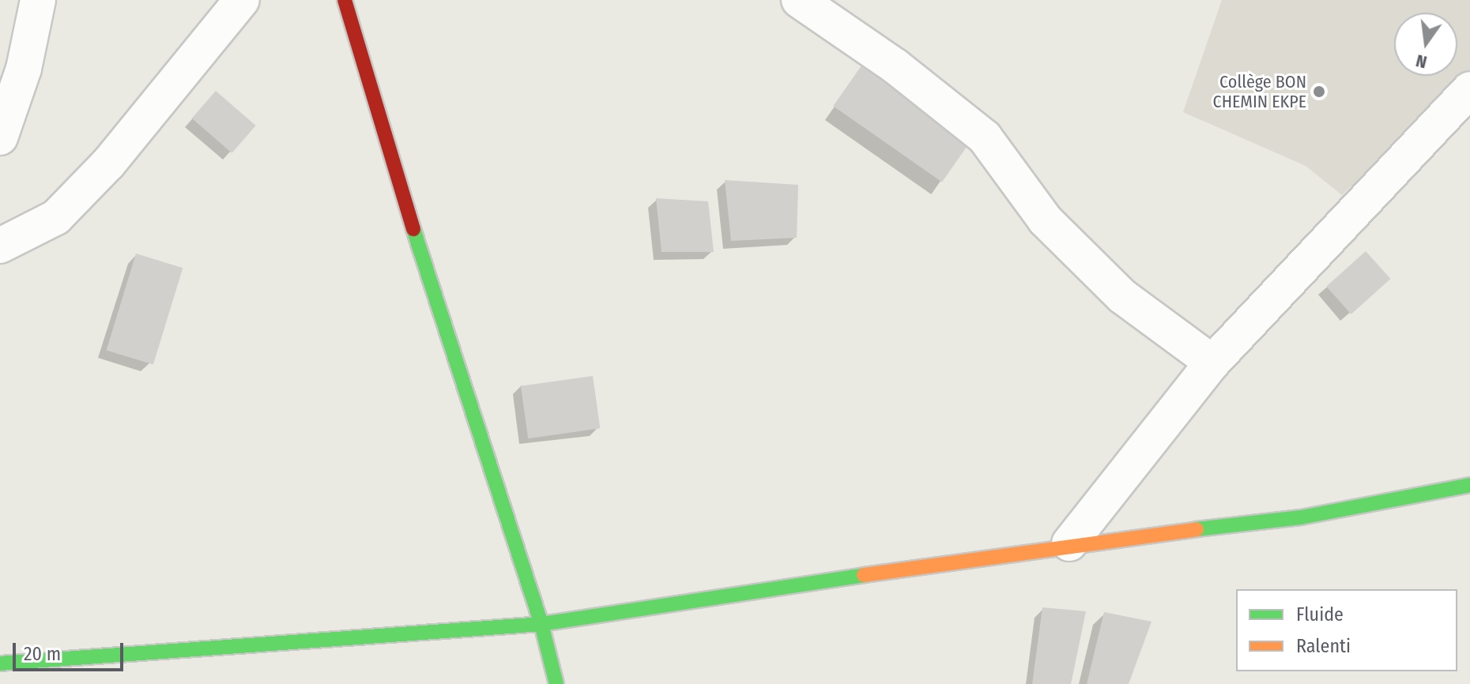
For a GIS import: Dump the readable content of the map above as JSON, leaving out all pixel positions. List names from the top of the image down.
{
  "places": ["Collège BON CHEMIN EKPE"],
  "legend": ["Fluide", "Ralenti"],
  "scale_bar": "20 m",
  "north": "bottom"
}
